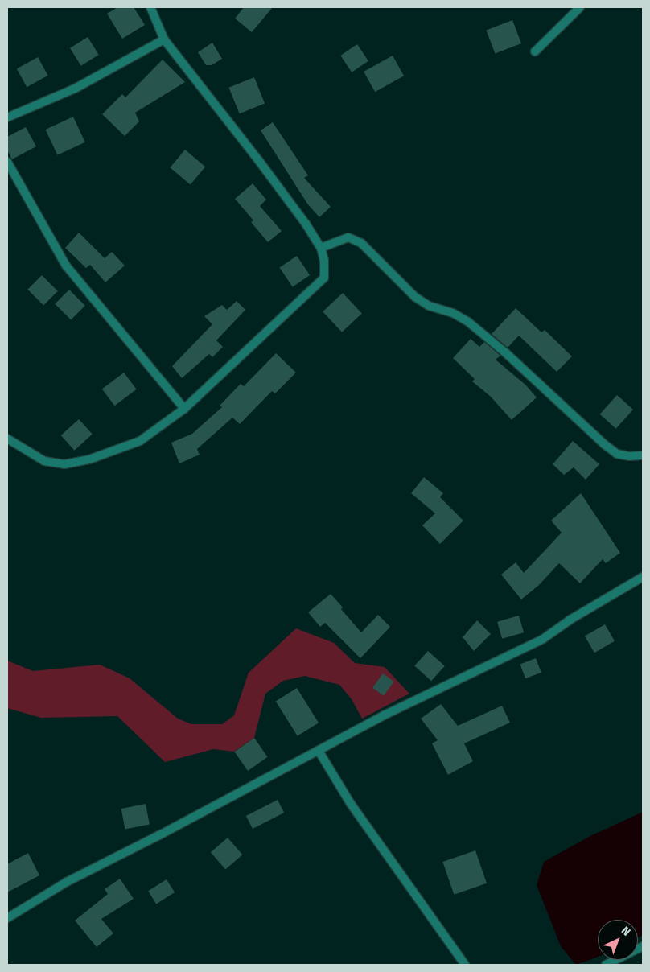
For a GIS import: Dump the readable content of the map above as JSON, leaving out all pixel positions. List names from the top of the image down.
{
  "north": "top right"
}
